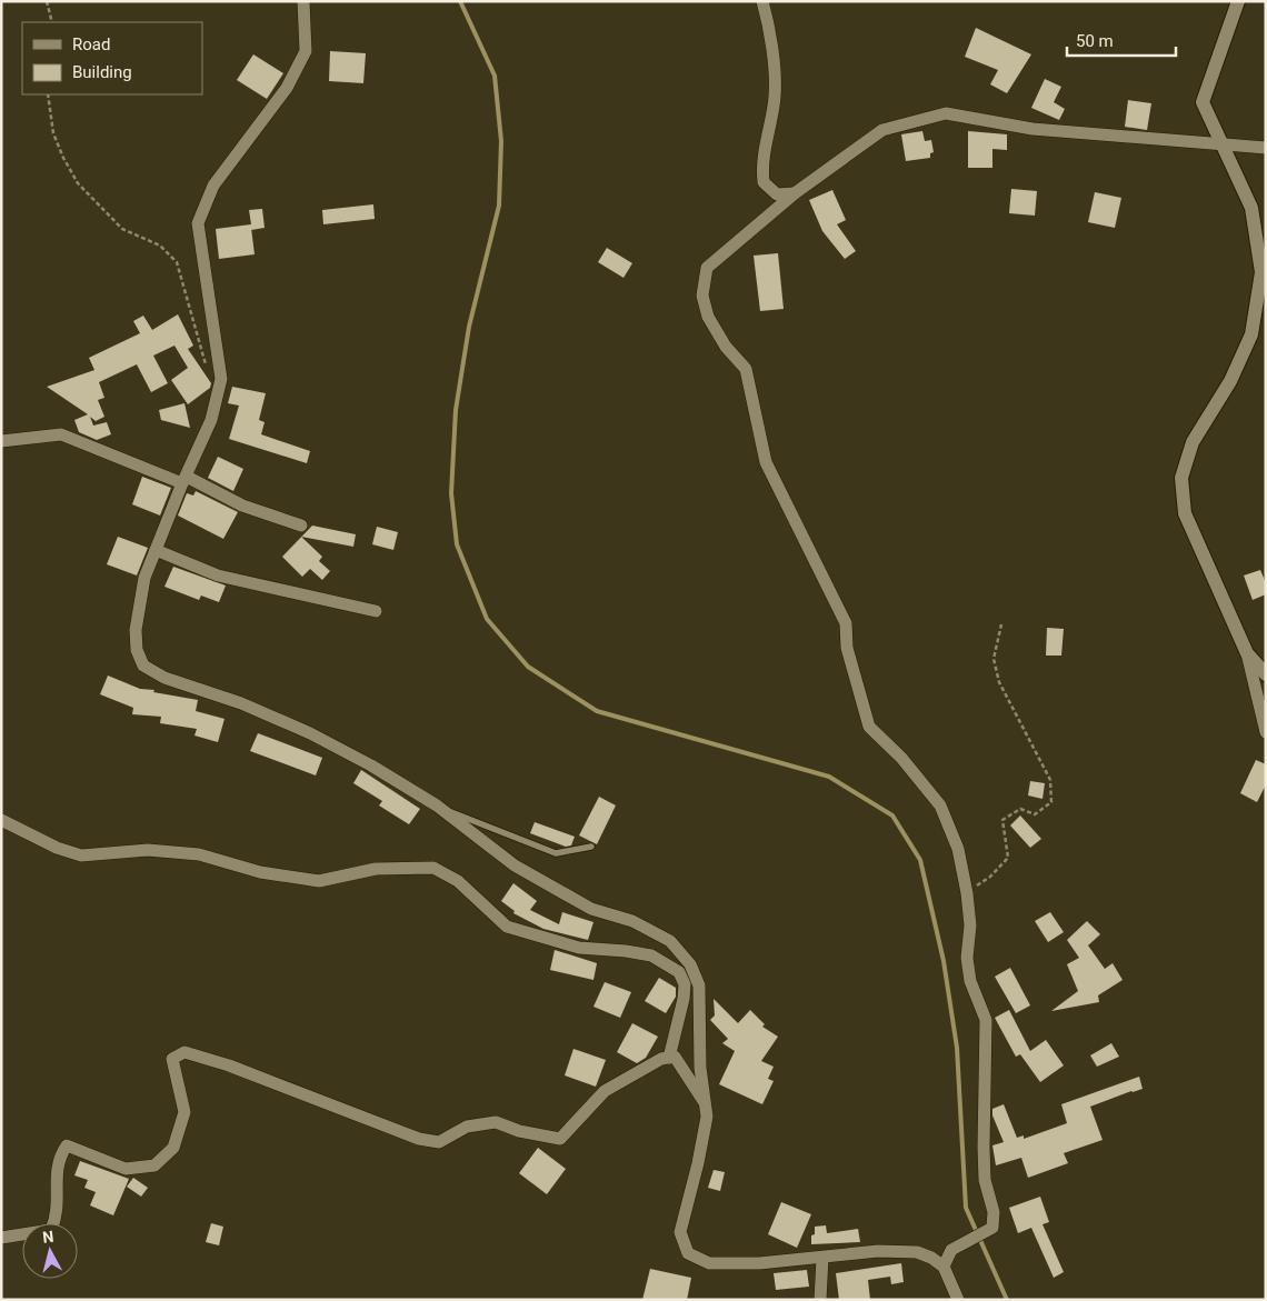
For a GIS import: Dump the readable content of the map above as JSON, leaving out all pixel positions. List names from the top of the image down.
{
  "legend": ["Road", "Building"],
  "scale_bar": "50 m",
  "north": "top"
}
